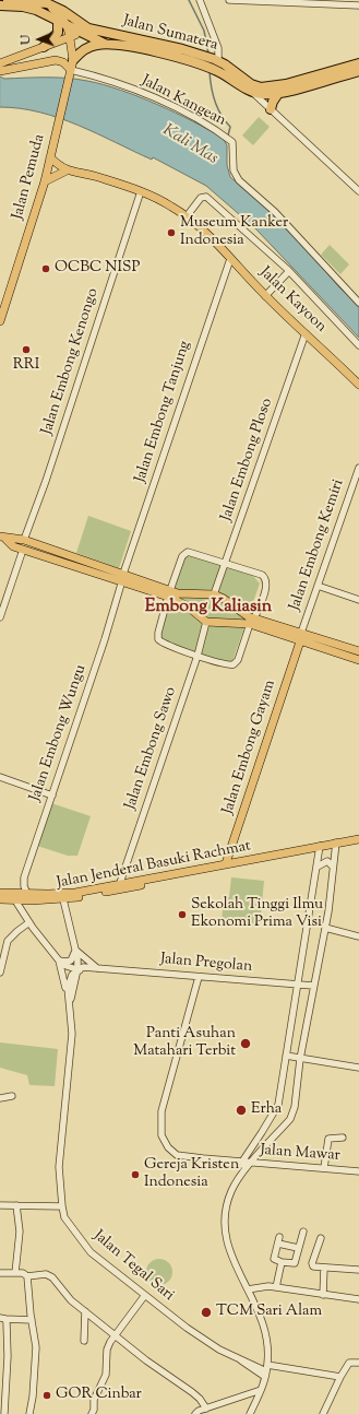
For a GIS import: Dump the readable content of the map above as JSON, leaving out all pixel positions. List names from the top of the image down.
{
  "streets": {
    "highway": ["Jalan Sumatera"],
    "main road": [
      "Jalan Pemuda",
      "Jalan Kayoon",
      "Jalan Embong Gayam",
      "Jalan Jenderal Basuki Rachmat"
    ],
    "street": [
      "Jalan Kangean",
      "Jalan Embong Kenongo",
      "Jalan Embong Tanjung",
      "Jalan Embong Ploso",
      "Jalan Embong Kemiri",
      "Jalan Embong Wungu",
      "Jalan Embong Sawo",
      "Jalan Pregolan",
      "Jalan Mawar",
      "Jalan Tegal Sari"
    ]
  },
  "crossings": [
    ["Jalan Kangean", "Jalan Pemuda"],
    ["Jalan Pemuda", "Jalan Kayoon"],
    ["Jalan Kayoon", "Jalan Embong Kenongo"],
    ["Jalan Kayoon", "Jalan Embong Tanjung"],
    ["Jalan Kayoon", "Jalan Embong Ploso"],
    ["Jalan Embong Tanjung", "Jalan Embong Wungu"],
    ["Jalan Embong Kemiri", "Jalan Embong Gayam"],
    ["Jalan Embong Wungu", "Jalan Jenderal Basuki Rachmat"],
    ["Jalan Embong Gayam", "Jalan Jenderal Basuki Rachmat"],
    ["Jalan Embong Sawo", "Jalan Jenderal Basuki Rachmat"]
  ],
  "districts": ["Embong Kaliasin"],
  "water": ["Kali Mas"],
  "places": [
    "Museum Kanker Indonesia",
    "OCBC NISP",
    "RRI",
    "Sekolah Tinggi Ilmu Ekonomi Prima Visi",
    "Panti Asuhan Matahari Terbit",
    "Erha",
    "Gereja Kristen Indonesia",
    "TCM Sari Alam",
    "GOR Cinbar"
  ],
  "north": "left"
}
